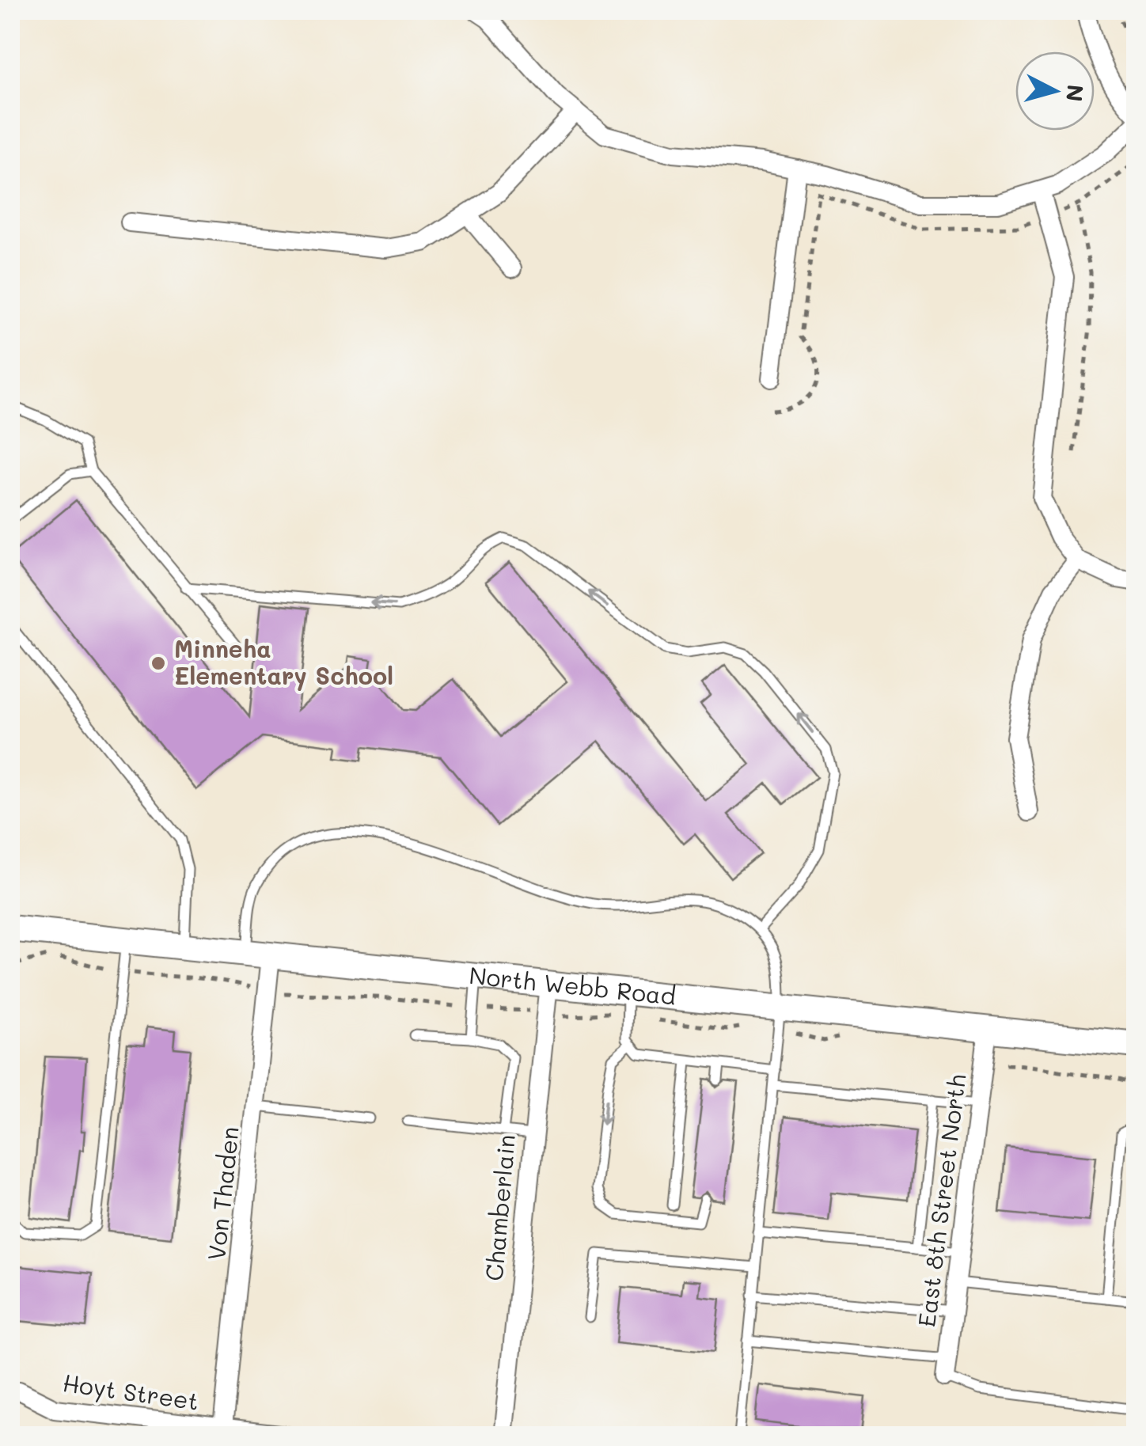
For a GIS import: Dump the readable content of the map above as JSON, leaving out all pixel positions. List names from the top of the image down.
{
  "streets": {
    "main road": ["North Webb Road"],
    "street": [
      "Von Thaden",
      "East 8th Street North",
      "Chamberlain",
      "Hoyt Street"
    ]
  },
  "crossings": [
    ["North Webb Road", "Von Thaden"],
    ["North Webb Road", "East 8th Street North"],
    ["North Webb Road", "Chamberlain"],
    ["Von Thaden", "Hoyt Street"]
  ],
  "places": ["Minneha Elementary School"],
  "north": "right"
}
